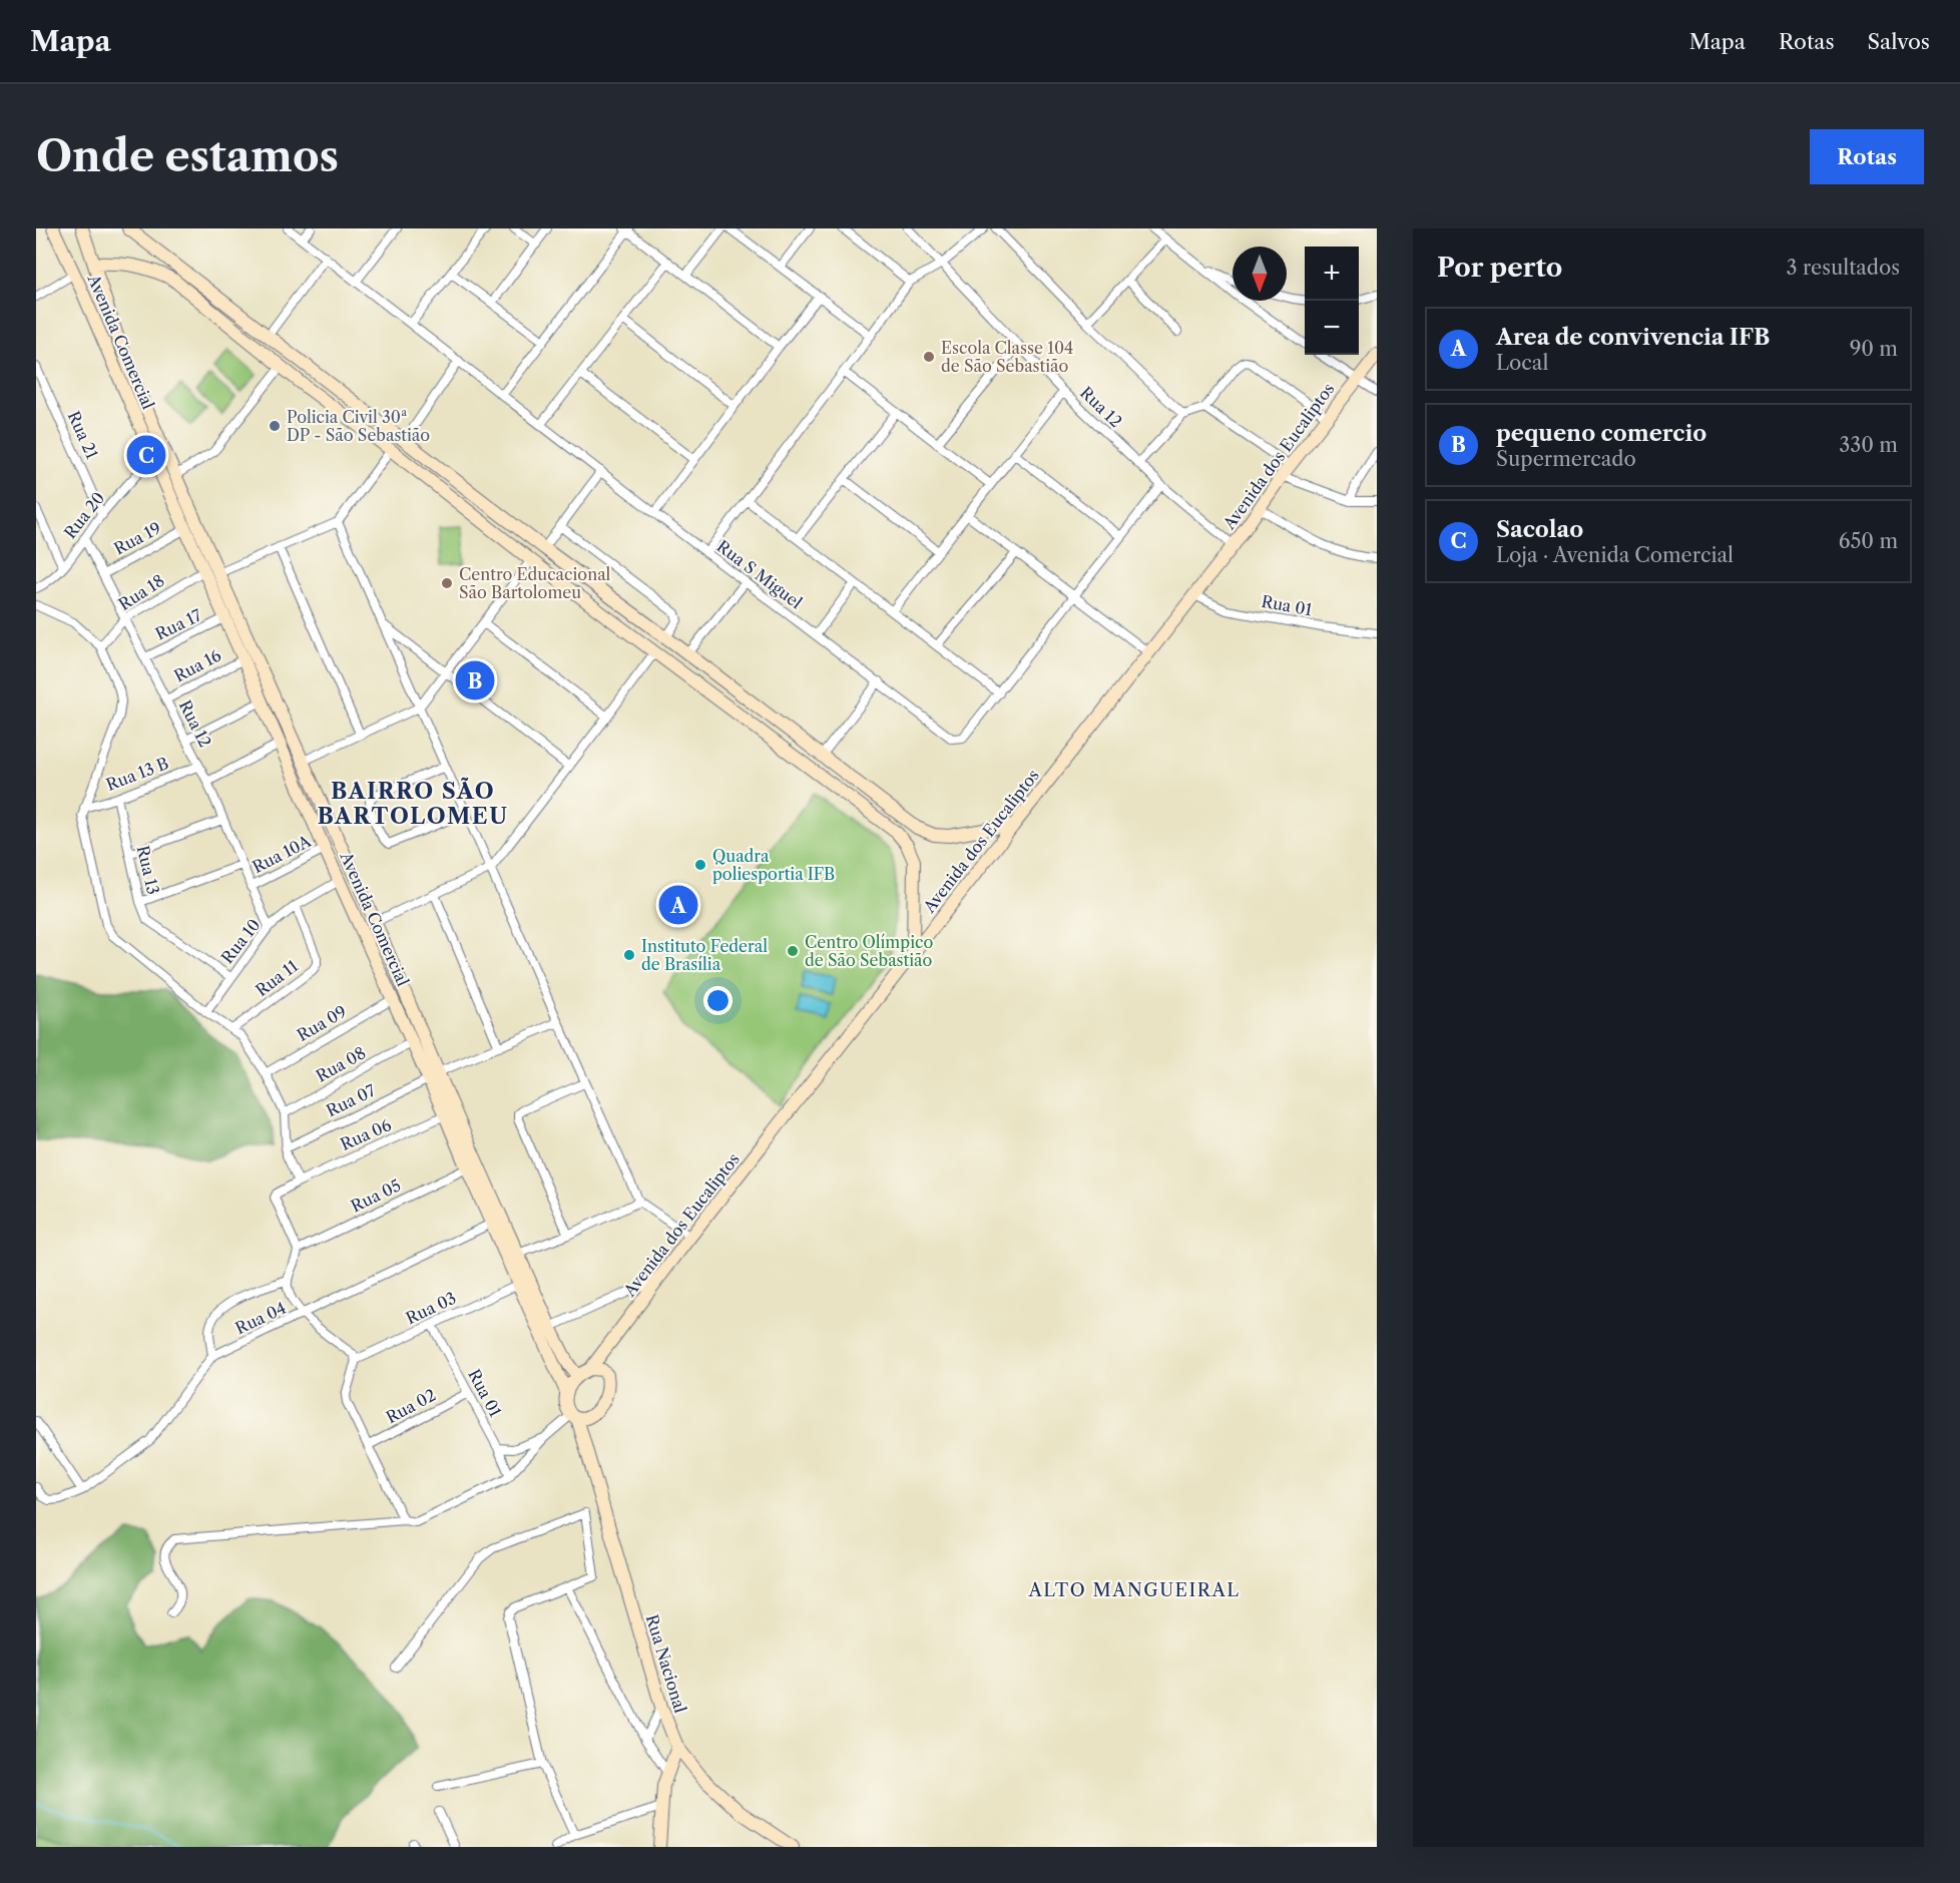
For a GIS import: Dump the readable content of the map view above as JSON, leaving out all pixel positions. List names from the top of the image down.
{
  "streets": {
    "street": [
      "Avenida Comercial",
      "Rua 12",
      "Rua 21",
      "Avenida dos Eucaliptos",
      "Rua 20",
      "Rua 19",
      "Rua S Miguel",
      "Rua 18",
      "Rua 01",
      "Rua 17",
      "Rua 16",
      "Rua 13 B",
      "Rua 10A",
      "Rua 13",
      "Rua 10",
      "Rua 11",
      "Rua 09",
      "Rua 08",
      "Rua 07",
      "Rua 06",
      "Rua 05",
      "Rua 03",
      "Rua 04",
      "Rua 02",
      "Rua Nacional"
    ]
  },
  "crossings": [
    ["Avenida Comercial", "Avenida dos Eucaliptos"],
    ["Avenida Comercial", "Rua 20"],
    ["Avenida Comercial", "Rua 19"],
    ["Avenida Comercial", "Rua 18"],
    ["Avenida Comercial", "Rua 17"],
    ["Avenida Comercial", "Rua 16"],
    ["Avenida Comercial", "Rua 10A"],
    ["Avenida Comercial", "Rua 10"],
    ["Avenida Comercial", "Rua 09"],
    ["Avenida Comercial", "Rua 08"],
    ["Avenida Comercial", "Rua 07"],
    ["Avenida Comercial", "Rua 06"],
    ["Avenida Comercial", "Rua 05"],
    ["Avenida Comercial", "Rua 03"],
    ["Avenida Comercial", "Rua 04"],
    ["Avenida Comercial", "Rua Nacional"],
    ["Rua 12", "Avenida dos Eucaliptos"],
    ["Rua 12", "Rua 20"],
    ["Rua 12", "Rua 19"],
    ["Rua 12", "Rua S Miguel"],
    ["Rua 12", "Rua 18"],
    ["Rua 12", "Rua 17"],
    ["Rua 12", "Rua 16"],
    ["Rua 12", "Rua 13 B"],
    ["Rua 12", "Rua 10A"],
    ["Rua 12", "Rua 10"],
    ["Rua 21", "Rua 20"],
    ["Avenida dos Eucaliptos", "Rua 01"],
    ["Avenida dos Eucaliptos", "Rua Nacional"],
    ["Rua 01", "Rua 03"],
    ["Rua 01", "Rua 02"],
    ["Rua 13 B", "Rua 13"],
    ["Rua 13", "Rua 10"],
    ["Rua 10", "Rua 11"],
    ["Rua 06", "Rua 05"]
  ],
  "districts": ["BAIRRO SÃO BARTOLOMEU", "ALTO MANGUEIRAL"],
  "places": [
    "Escola Classe 104 de São Sebastião",
    "Policia Civil 30ª DP - São Sebastião",
    "Centro Educacional São Bartolomeu",
    "Quadra poliesportia IFB",
    "Centro Olímpico de São Sebastião",
    "Instituto Federal de Brasília"
  ],
  "north": "bottom",
  "page": {
    "header": "Mapa",
    "nav": ["Mapa", "Rotas", "Salvos"],
    "buttons": "Rotas",
    "title": "Onde estamos",
    "heading": ["Por perto", "3 resultados"],
    "map_buttons": ["+", "−"],
    "list": [
      {
        "mark": "A",
        "name": "Area de convivencia IFB",
        "note": "Local",
        "value": "90 m"
      },
      {
        "mark": "B",
        "name": "pequeno comercio",
        "note": "Supermercado",
        "value": "330 m"
      },
      {
        "mark": "C",
        "name": "Sacolao",
        "note": "Loja · Avenida Comercial",
        "value": "650 m"
      }
    ],
    "pins": ["C", "B", "A"]
  }
}
